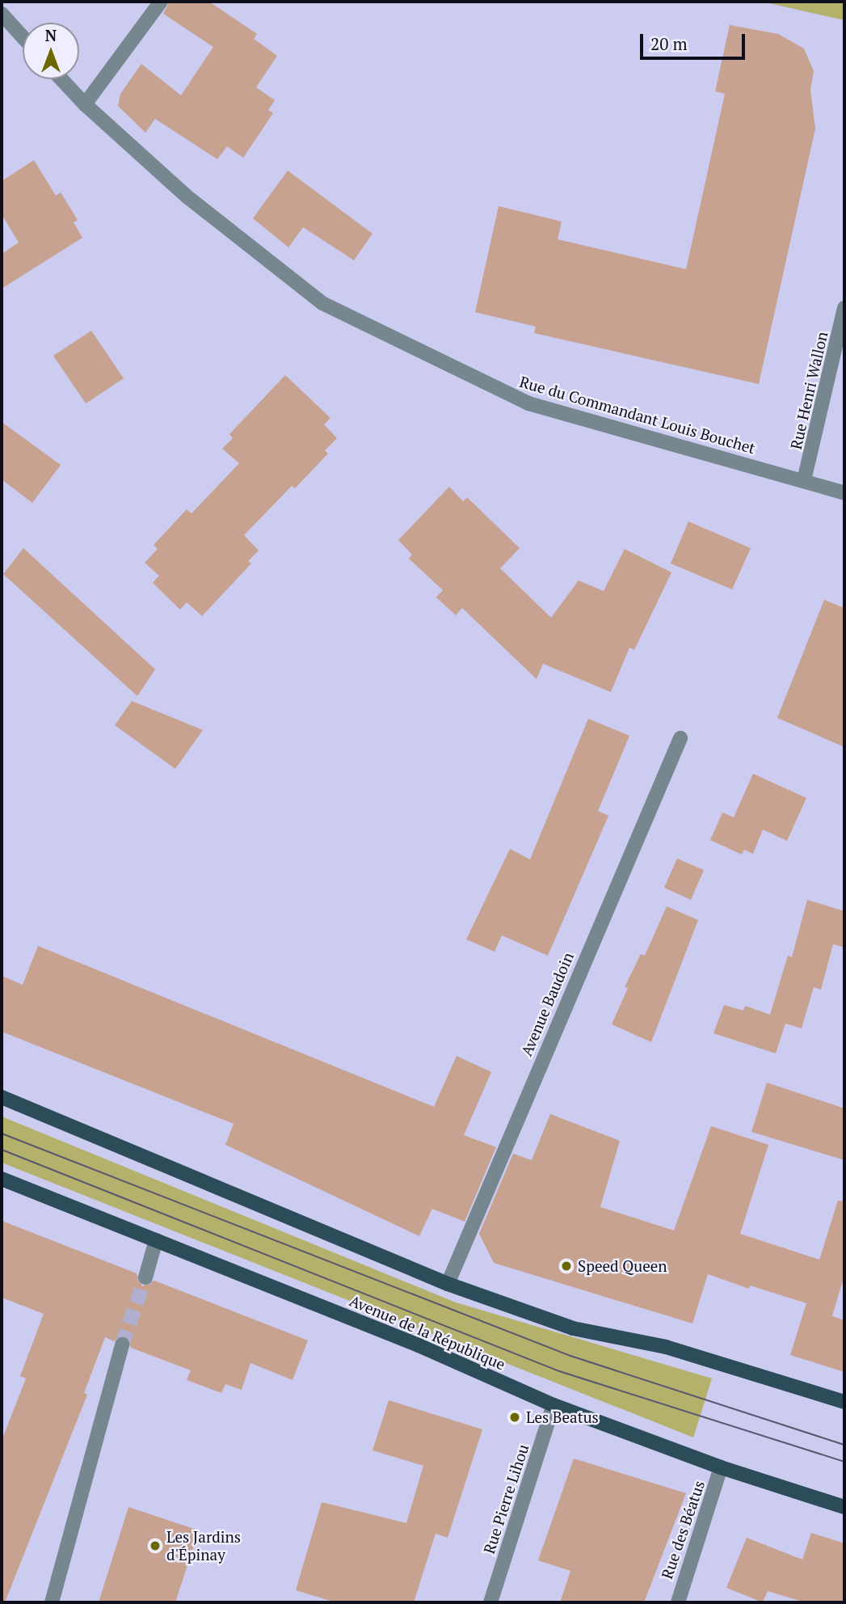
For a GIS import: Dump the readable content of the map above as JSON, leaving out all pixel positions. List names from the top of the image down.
{
  "streets": {
    "main road": ["Avenue de la République"],
    "street": [
      "Rue Henri Wallon",
      "Rue du Commandant Louis Bouchet",
      "Avenue Baudoin",
      "Rue Pierre Lihou",
      "Rue des Béatus"
    ]
  },
  "crossings": [
    ["Rue Henri Wallon", "Rue du Commandant Louis Bouchet"],
    ["Avenue de la République", "Rue Pierre Lihou"],
    ["Avenue de la République", "Rue des Béatus"]
  ],
  "places": ["Speed Queen", "Les Beatus", "Les Jardins d'Épinay"],
  "scale_bar": "20 m",
  "north": "top"
}
